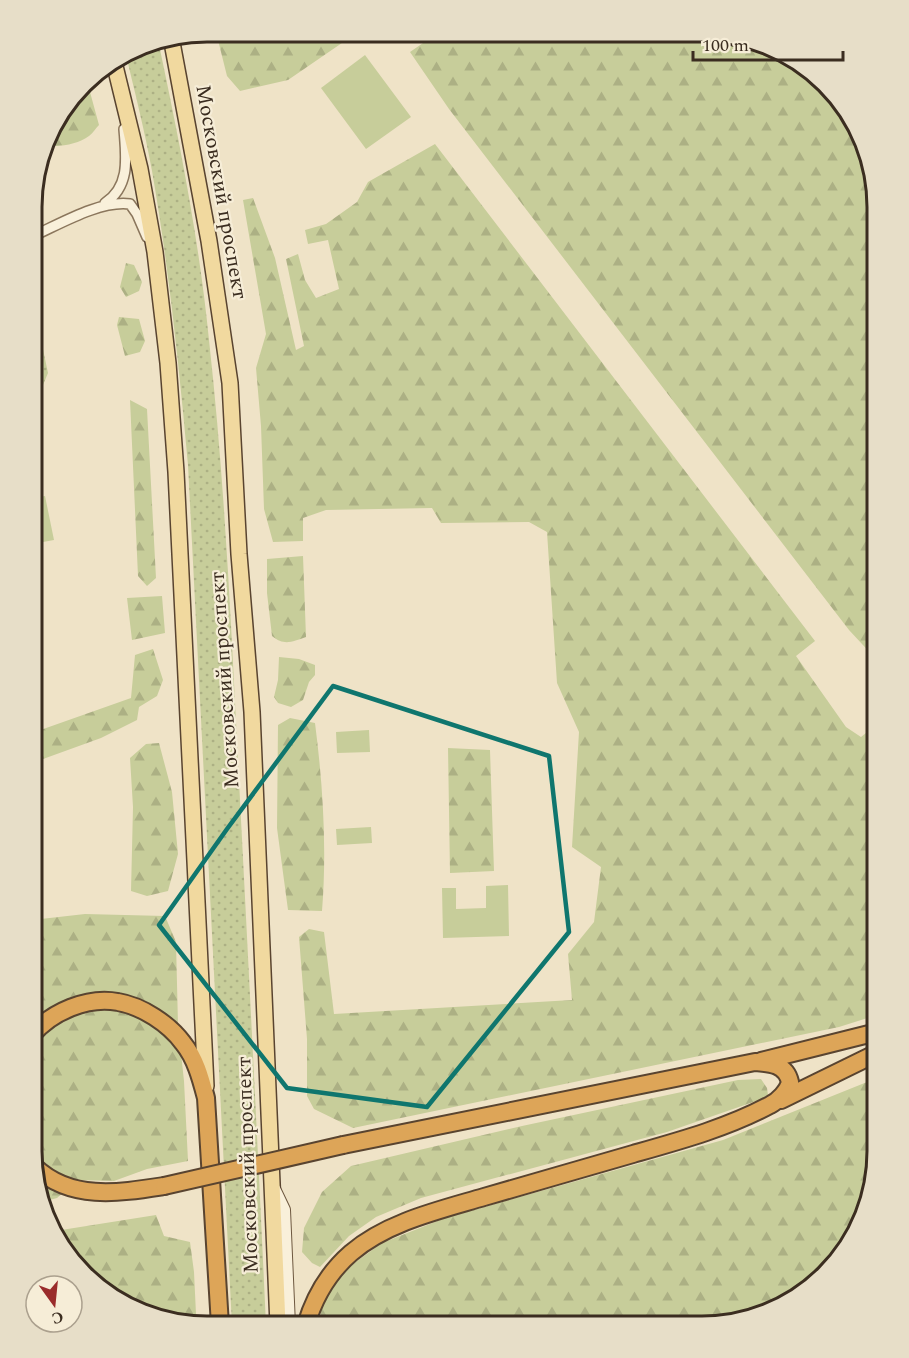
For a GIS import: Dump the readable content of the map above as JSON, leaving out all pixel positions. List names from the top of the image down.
{
  "streets": {
    "highway": ["Московский проспект"]
  },
  "scale_bar": "100 m",
  "north": "bottom"
}
